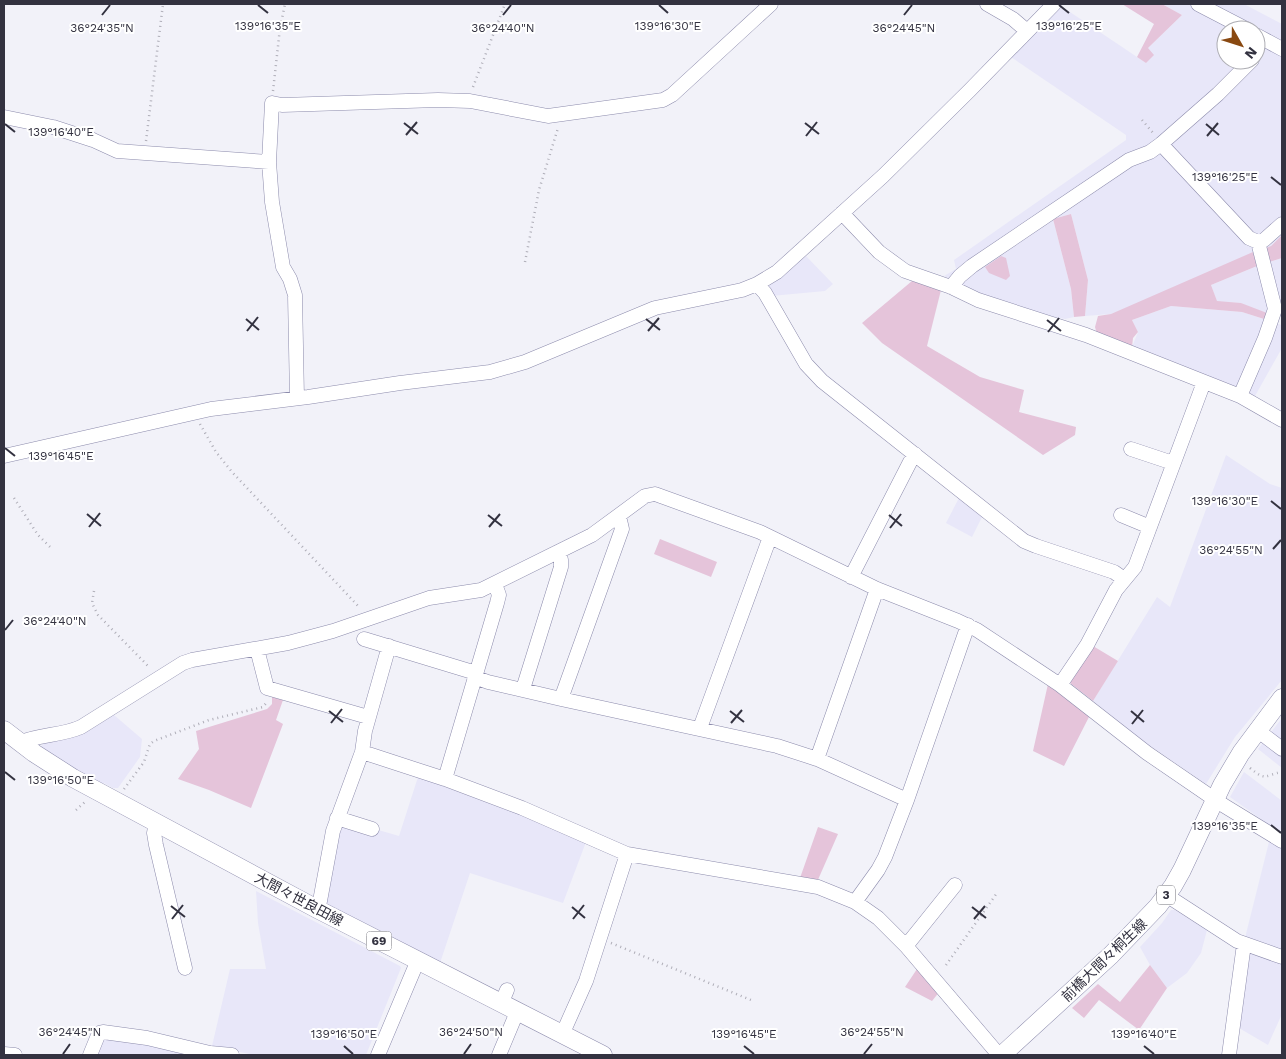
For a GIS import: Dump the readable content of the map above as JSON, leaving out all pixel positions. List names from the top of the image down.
{
  "streets": {
    "main road": [
      "3",
      "大間々世良田線",
      "69",
      "前橋大間々桐生線"
    ]
  },
  "north": "bottom right",
  "coordinates": [
    "139°16'35\"E",
    "139°16'30\"E",
    "139°16'25\"E",
    "36°24'40\"N",
    "36°24'35\"N",
    "36°24'45\"N",
    "139°16'40\"E",
    "139°16'45\"E",
    "36°24'55\"N",
    "139°16'50\"E",
    "36°24'50\"N"
  ]
}
